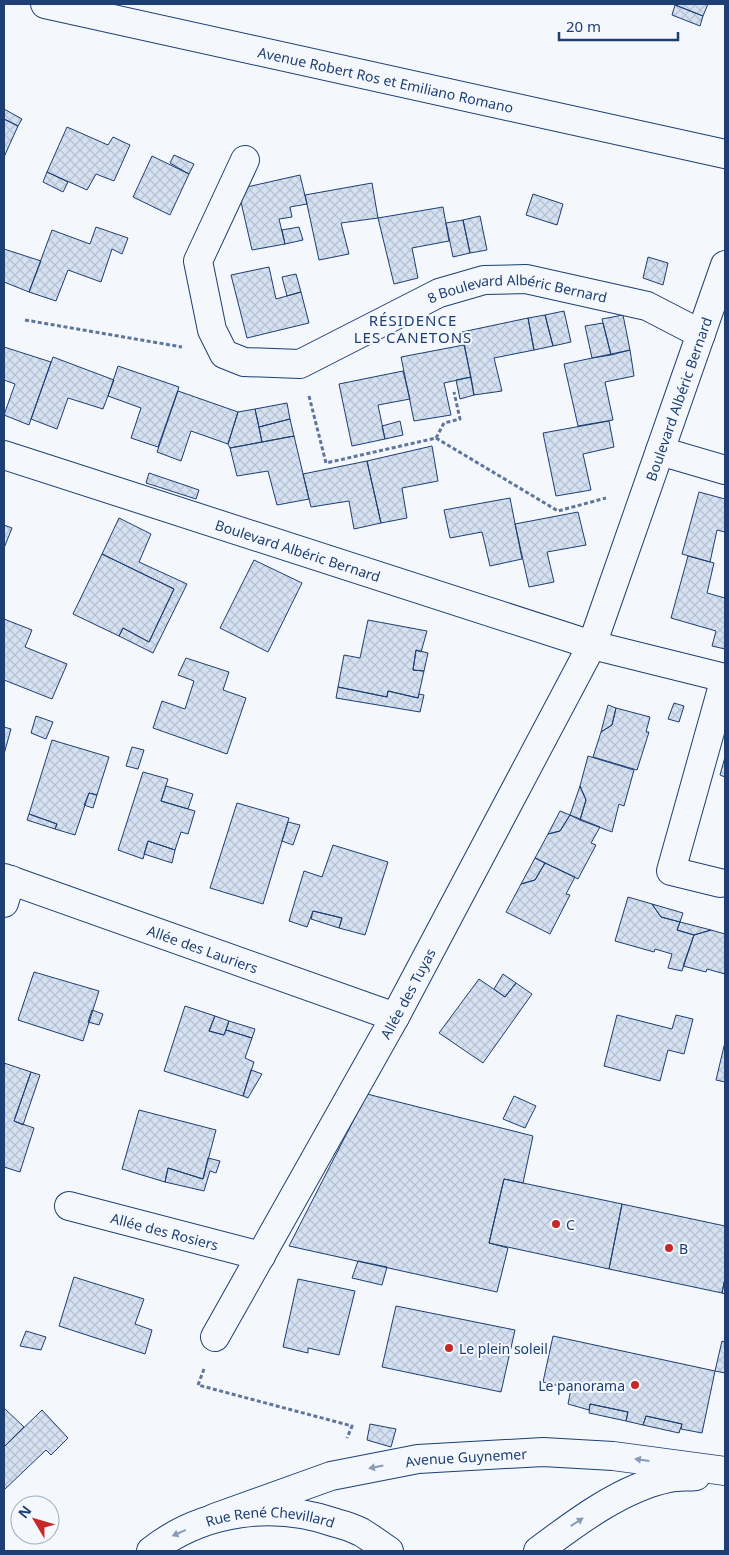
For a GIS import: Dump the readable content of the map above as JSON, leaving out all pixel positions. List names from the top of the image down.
{
  "streets": {
    "street": [
      "Avenue Robert Ros et Emiliano Romano",
      "8 Boulevard Albéric Bernard",
      "Boulevard Albéric Bernard",
      "Allée des Lauriers",
      "Allée des Tuyas",
      "Allée des Rosiers",
      "Avenue Guynemer",
      "Rue René Chevillard"
    ]
  },
  "crossings": [
    ["8 Boulevard Albéric Bernard", "Boulevard Albéric Bernard"],
    ["Boulevard Albéric Bernard", "Allée des Tuyas"],
    ["Allée des Lauriers", "Allée des Tuyas"],
    ["Allée des Tuyas", "Allée des Rosiers"],
    ["Avenue Guynemer", "Rue René Chevillard"]
  ],
  "districts": ["RÉSIDENCE LES CANETONS"],
  "places": [
    "C",
    "B",
    "Le plein soleil",
    "Le panorama"
  ],
  "scale_bar": "20 m",
  "north": "top left"
}
